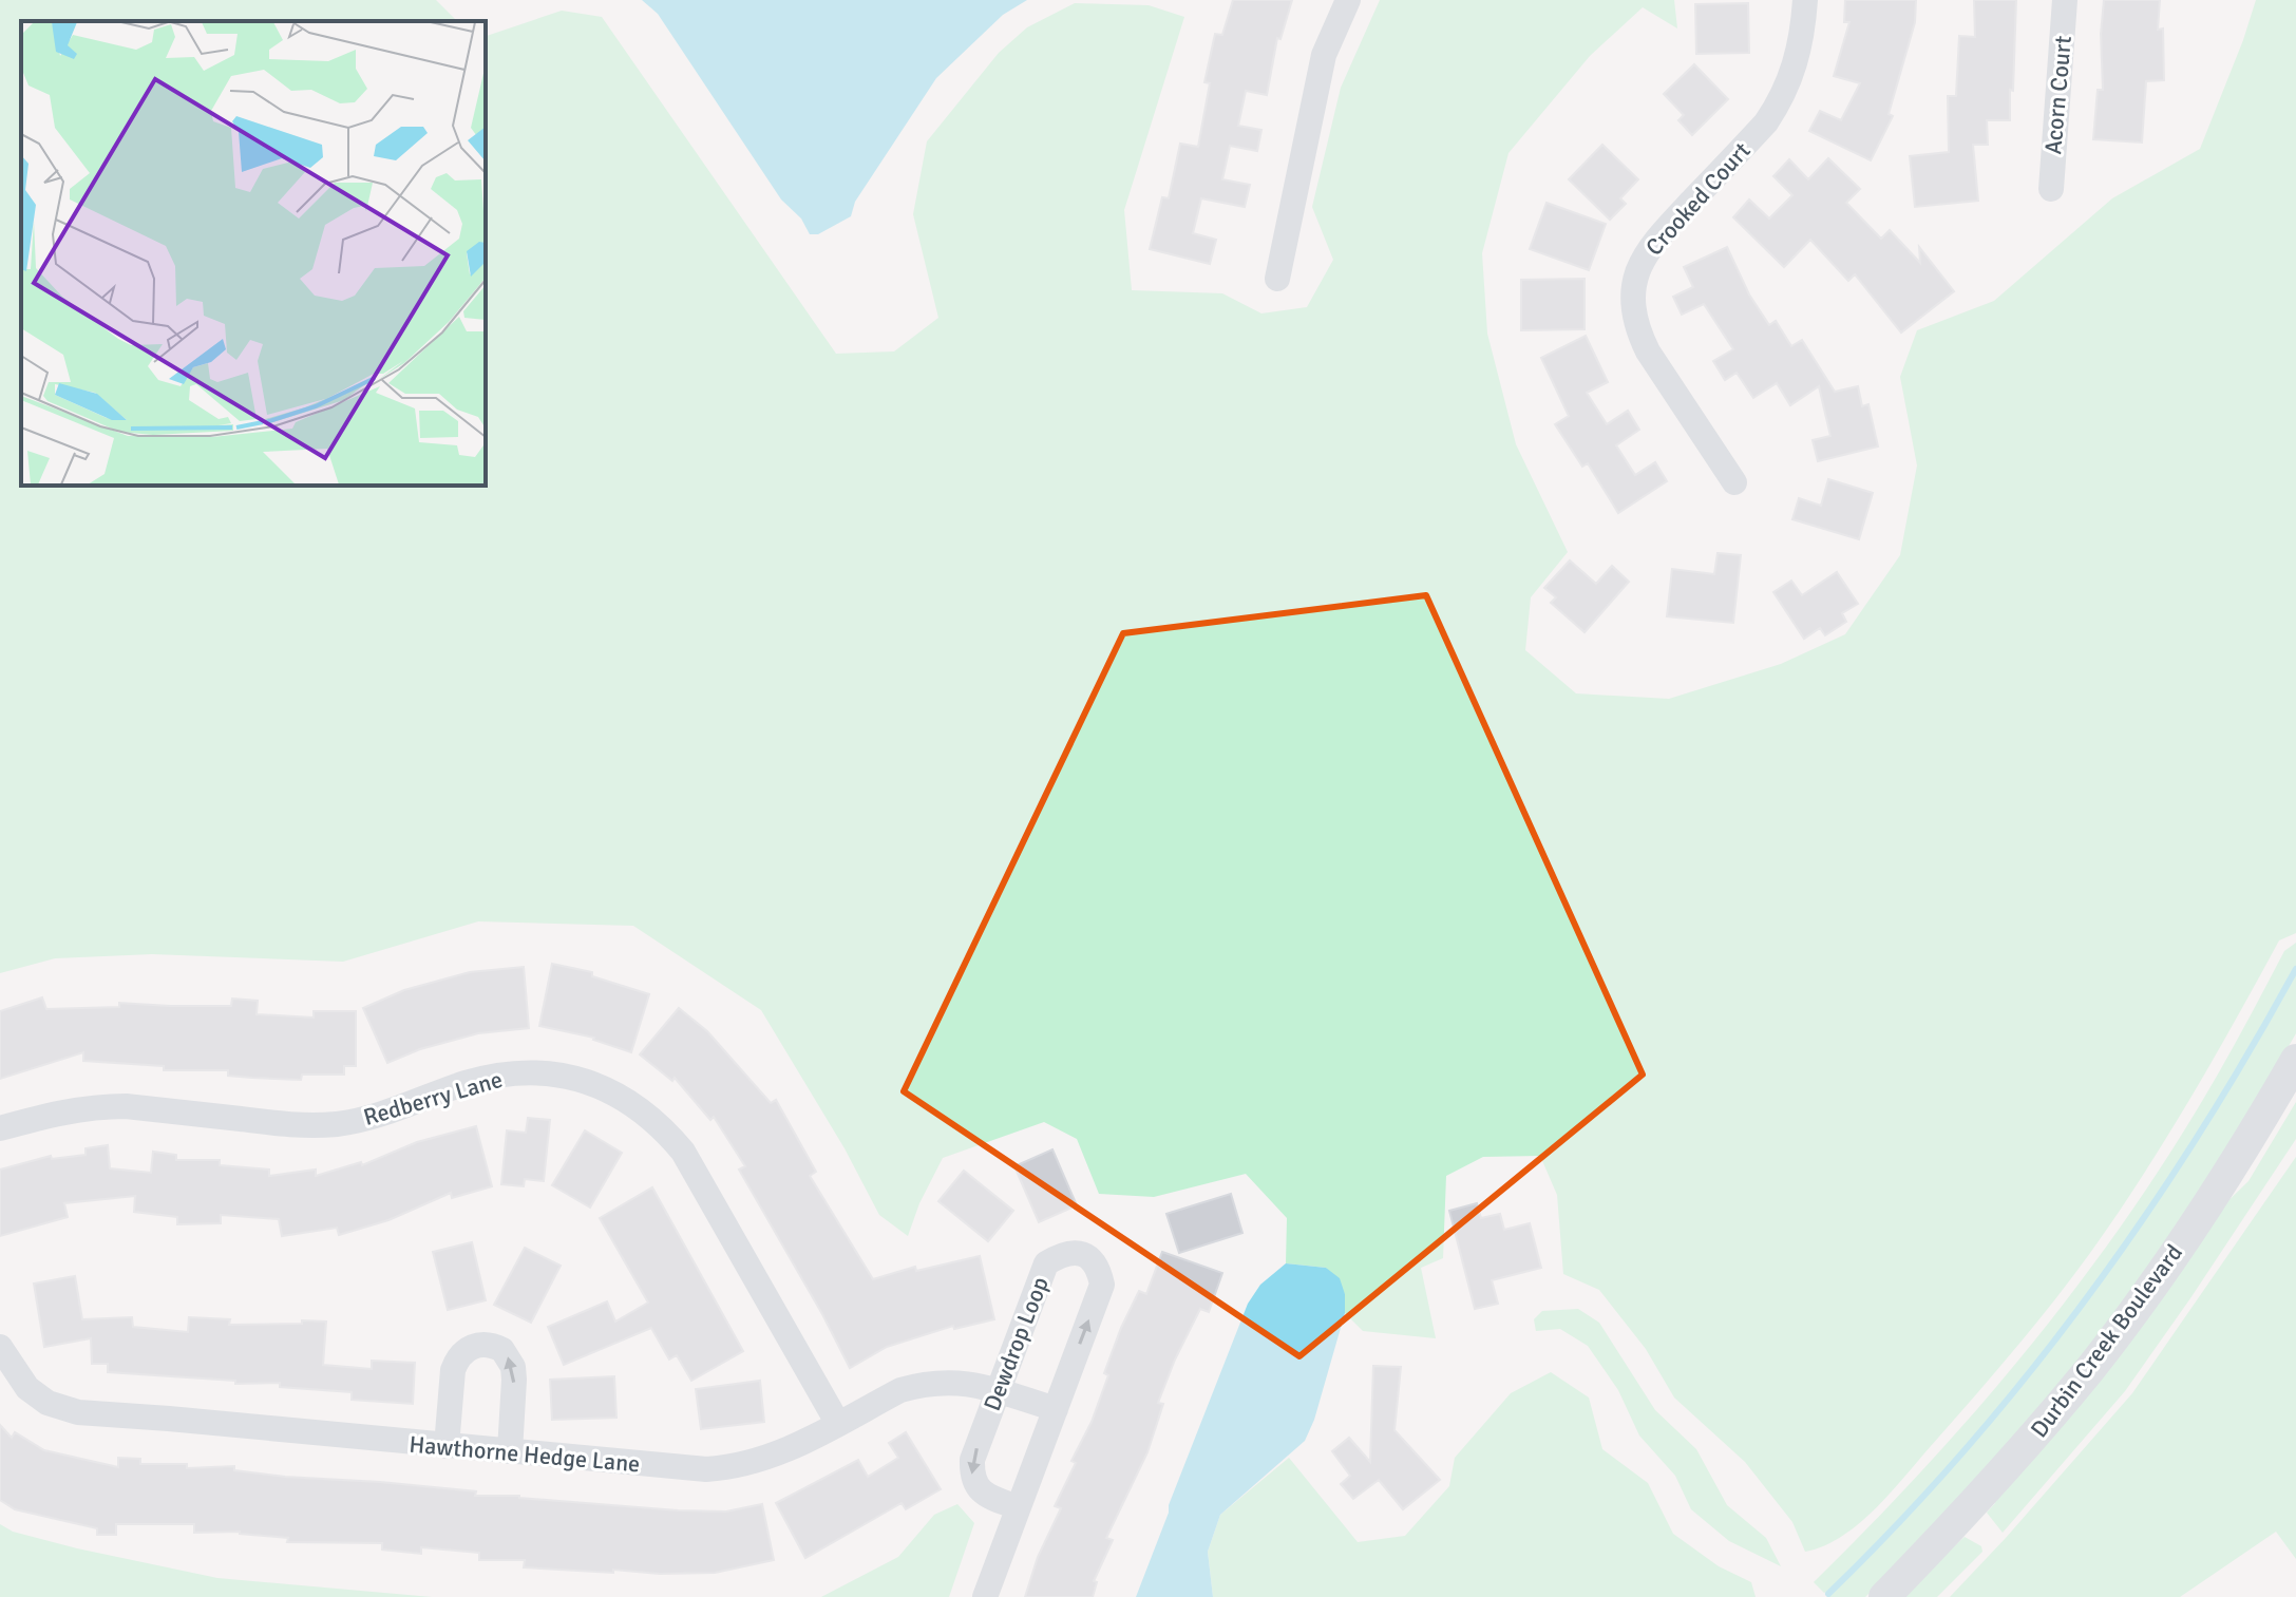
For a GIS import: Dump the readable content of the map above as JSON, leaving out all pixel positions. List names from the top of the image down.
{
  "streets": {
    "street": [
      "Acorn Court",
      "Crooked Court",
      "Redberry Lane",
      "Durbin Creek Boulevard",
      "Dewdrop Loop",
      "Hawthorne Hedge Lane"
    ]
  },
  "crossings": [
    ["Redberry Lane", "Hawthorne Hedge Lane"],
    ["Dewdrop Loop", "Hawthorne Hedge Lane"]
  ]
}
